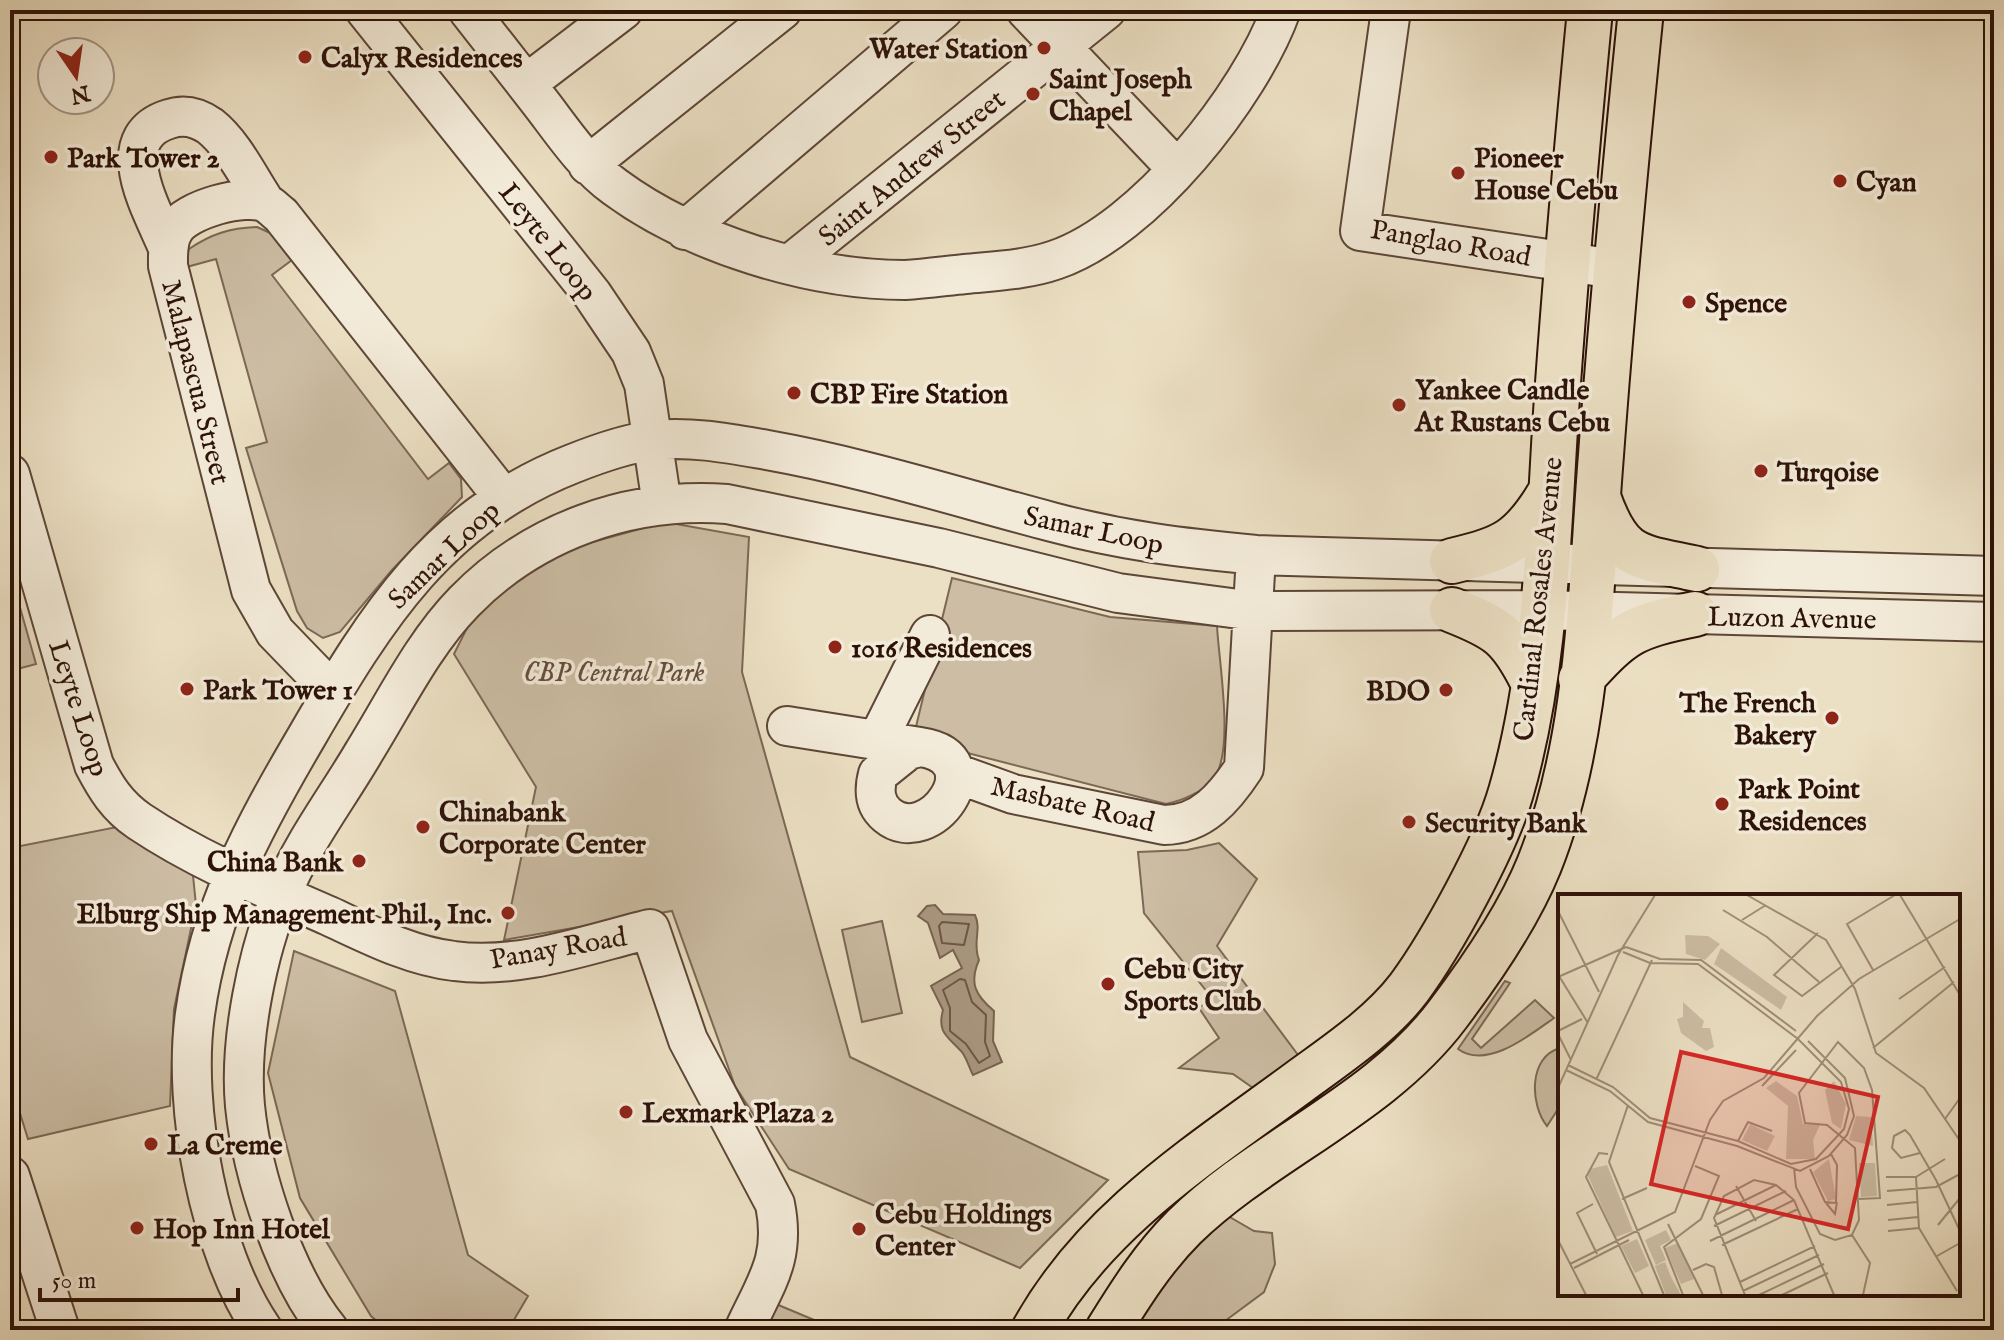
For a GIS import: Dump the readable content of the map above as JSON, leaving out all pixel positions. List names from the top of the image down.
{
  "streets": {
    "main road": ["Cardinal Rosales Avenue"],
    "street": [
      "Saint Andrew Street",
      "Leyte Loop",
      "Panglao Road",
      "Malapascua Street",
      "Samar Loop",
      "Luzon Avenue",
      "Masbate Road",
      "Panay Road"
    ]
  },
  "crossings": [
    ["Leyte Loop", "Samar Loop"],
    ["Leyte Loop", "Panay Road"],
    ["Panglao Road", "Cardinal Rosales Avenue"],
    ["Malapascua Street", "Samar Loop"],
    ["Samar Loop", "Cardinal Rosales Avenue"],
    ["Samar Loop", "Luzon Avenue"],
    ["Samar Loop", "Masbate Road"],
    ["Samar Loop", "Panay Road"],
    ["Cardinal Rosales Avenue", "Luzon Avenue"]
  ],
  "parks": ["CBP Central Park"],
  "places": [
    "Water Station",
    "Calyx Residences",
    "Saint Joseph Chapel",
    "Park Tower 2",
    "Pioneer House Cebu",
    "Cyan",
    "Spence",
    "CBP Fire Station",
    "Yankee Candle At Rustans Cebu",
    "Turqoise",
    "1016 Residences",
    "Park Tower 1",
    "BDO",
    "The French Bakery",
    "Park Point Residences",
    "Security Bank",
    "Chinabank Corporate Center",
    "China Bank",
    "Elburg Ship Management Phil., Inc.",
    "Cebu City Sports Club",
    "Lexmark Plaza 2",
    "La Creme",
    "Hop Inn Hotel",
    "Cebu Holdings Center"
  ],
  "scale_bar": "50 m",
  "north": "bottom"
}
